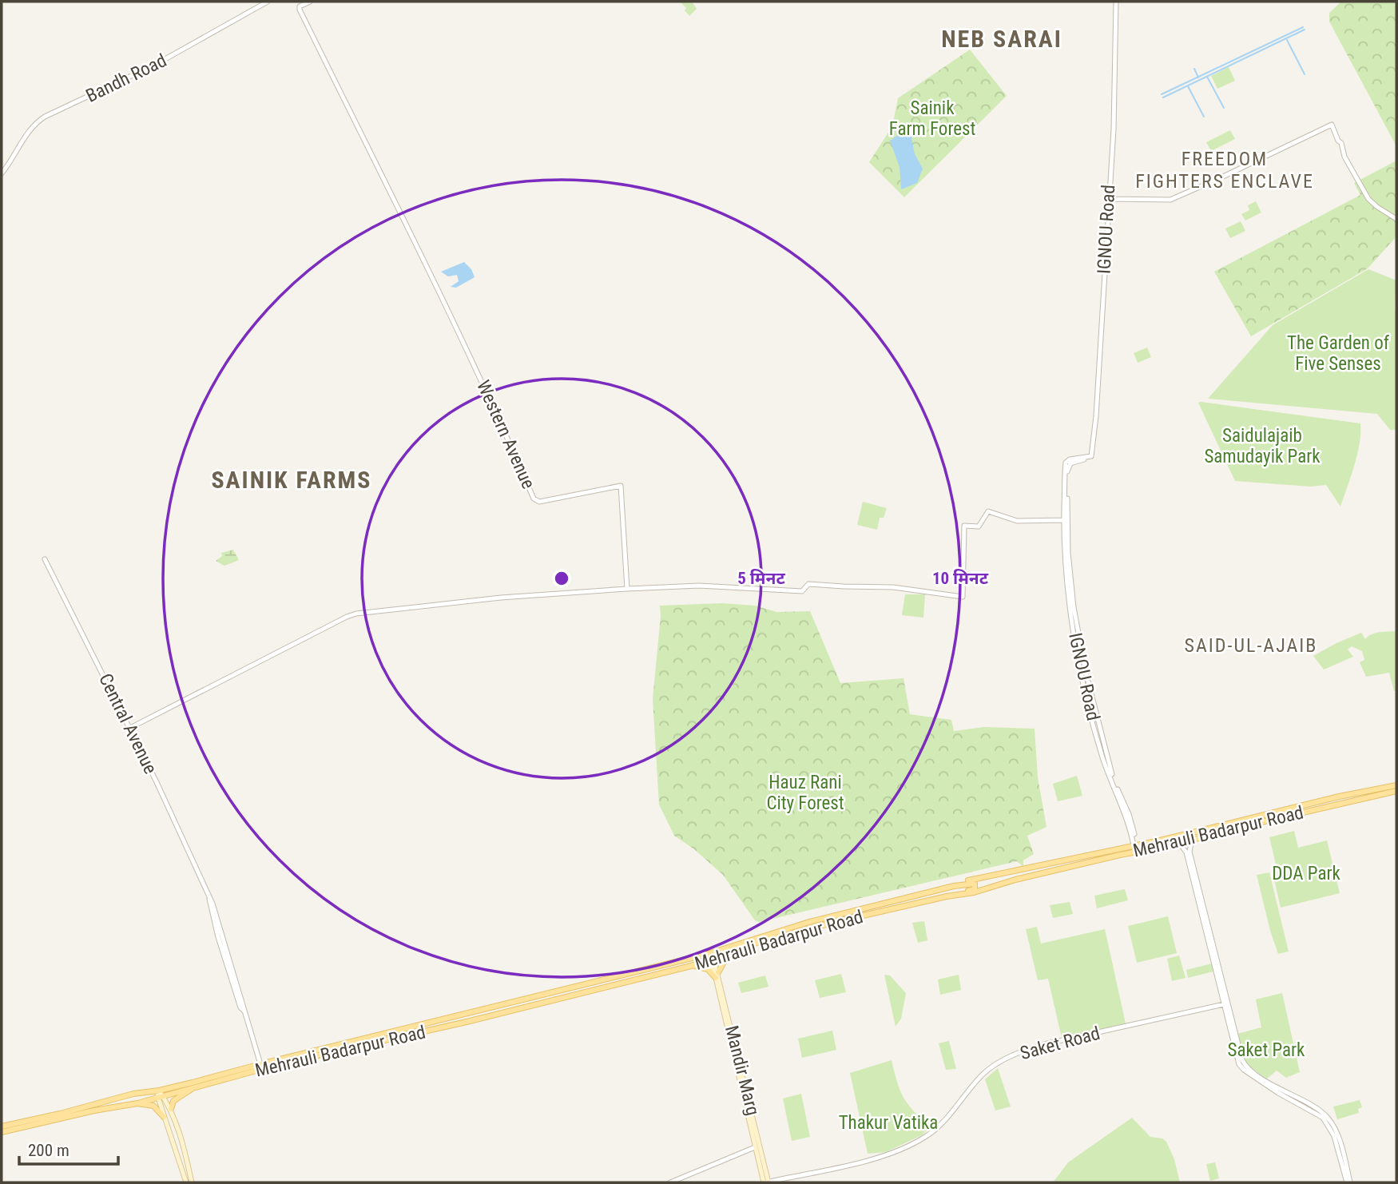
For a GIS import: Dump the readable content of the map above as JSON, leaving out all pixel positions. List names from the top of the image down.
{
  "streets": {
    "main road": ["Mehrauli Badarpur Road", "Mandir Marg"],
    "street": [
      "Bandh Road",
      "IGNOU Road",
      "Western Avenue",
      "Central Avenue",
      "Saket Road"
    ]
  },
  "crossings": [
    ["IGNOU Road", "Mehrauli Badarpur Road"],
    ["Central Avenue", "Mehrauli Badarpur Road"],
    ["Mehrauli Badarpur Road", "Mandir Marg"],
    ["Saket Road", "Mandir Marg"]
  ],
  "districts": [
    "NEB SARAI",
    "FREEDOM FIGHTERS ENCLAVE",
    "SAINIK FARMS",
    "SAID-UL-AJAIB"
  ],
  "parks": [
    "Sainik Farm Forest",
    "The Garden of Five Senses",
    "Saidulajaib Samudayik Park",
    "Hauz Rani City Forest",
    "DDA Park",
    "Saket Park",
    "Thakur Vatika"
  ],
  "scale_bar": "200 m",
  "rings": ["5 मिनट", "10 मिनट"]
}
